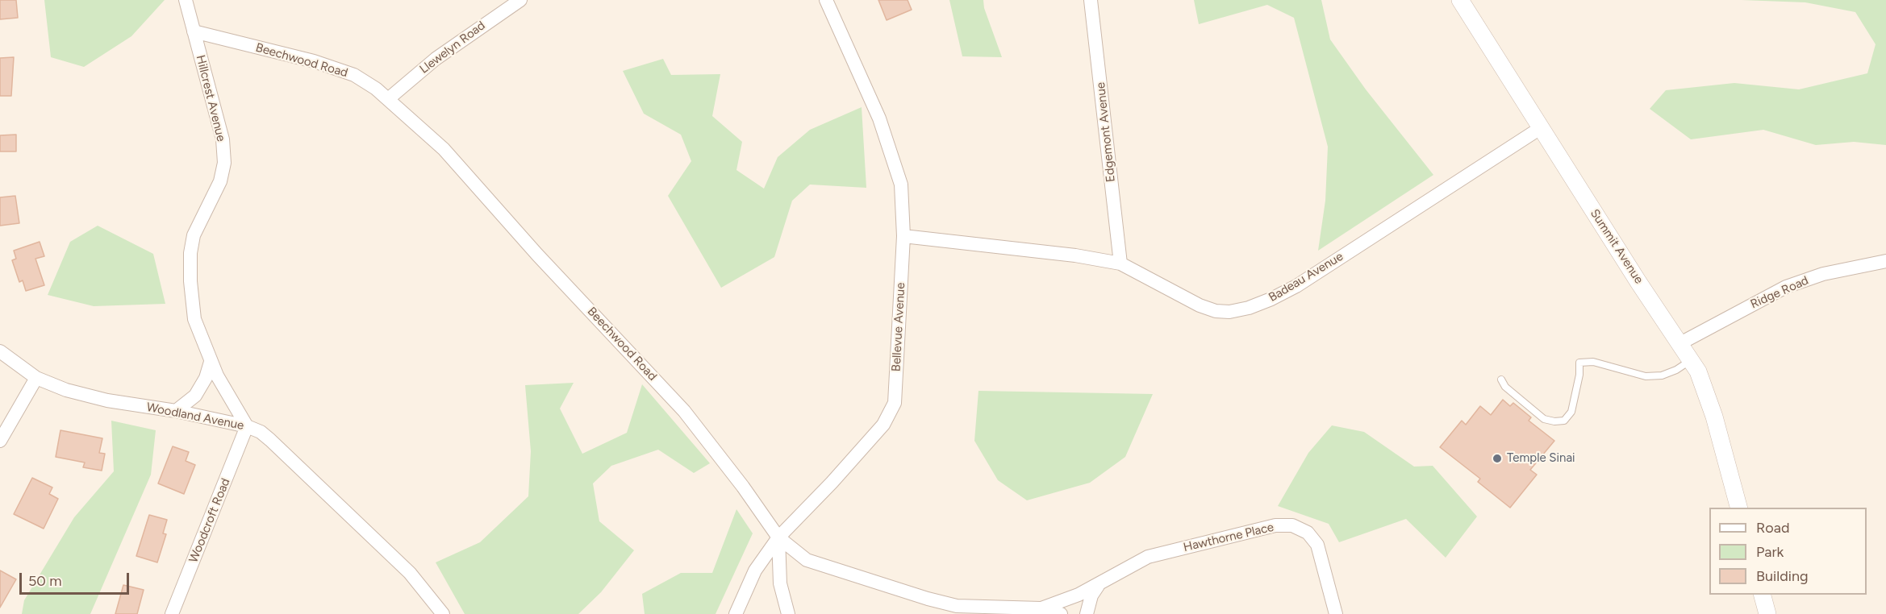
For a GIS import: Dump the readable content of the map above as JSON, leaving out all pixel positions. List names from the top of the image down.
{
  "streets": {
    "street": [
      "Llewelyn Road",
      "Beechwood Road",
      "Hillcrest Avenue",
      "Edgemont Avenue",
      "Summit Avenue",
      "Badeau Avenue",
      "Ridge Road",
      "Bellevue Avenue",
      "Woodland Avenue",
      "Woodcroft Road",
      "Hawthorne Place"
    ]
  },
  "crossings": [
    ["Llewelyn Road", "Beechwood Road"],
    ["Beechwood Road", "Hillcrest Avenue"],
    ["Beechwood Road", "Bellevue Avenue"],
    ["Beechwood Road", "Hawthorne Place"],
    ["Hillcrest Avenue", "Woodland Avenue"],
    ["Hillcrest Avenue", "Woodcroft Road"],
    ["Edgemont Avenue", "Badeau Avenue"],
    ["Summit Avenue", "Badeau Avenue"],
    ["Summit Avenue", "Ridge Road"],
    ["Badeau Avenue", "Bellevue Avenue"],
    ["Woodland Avenue", "Woodcroft Road"]
  ],
  "places": ["Temple Sinai"],
  "legend": ["Road", "Park", "Building"],
  "scale_bar": "50 m"
}
